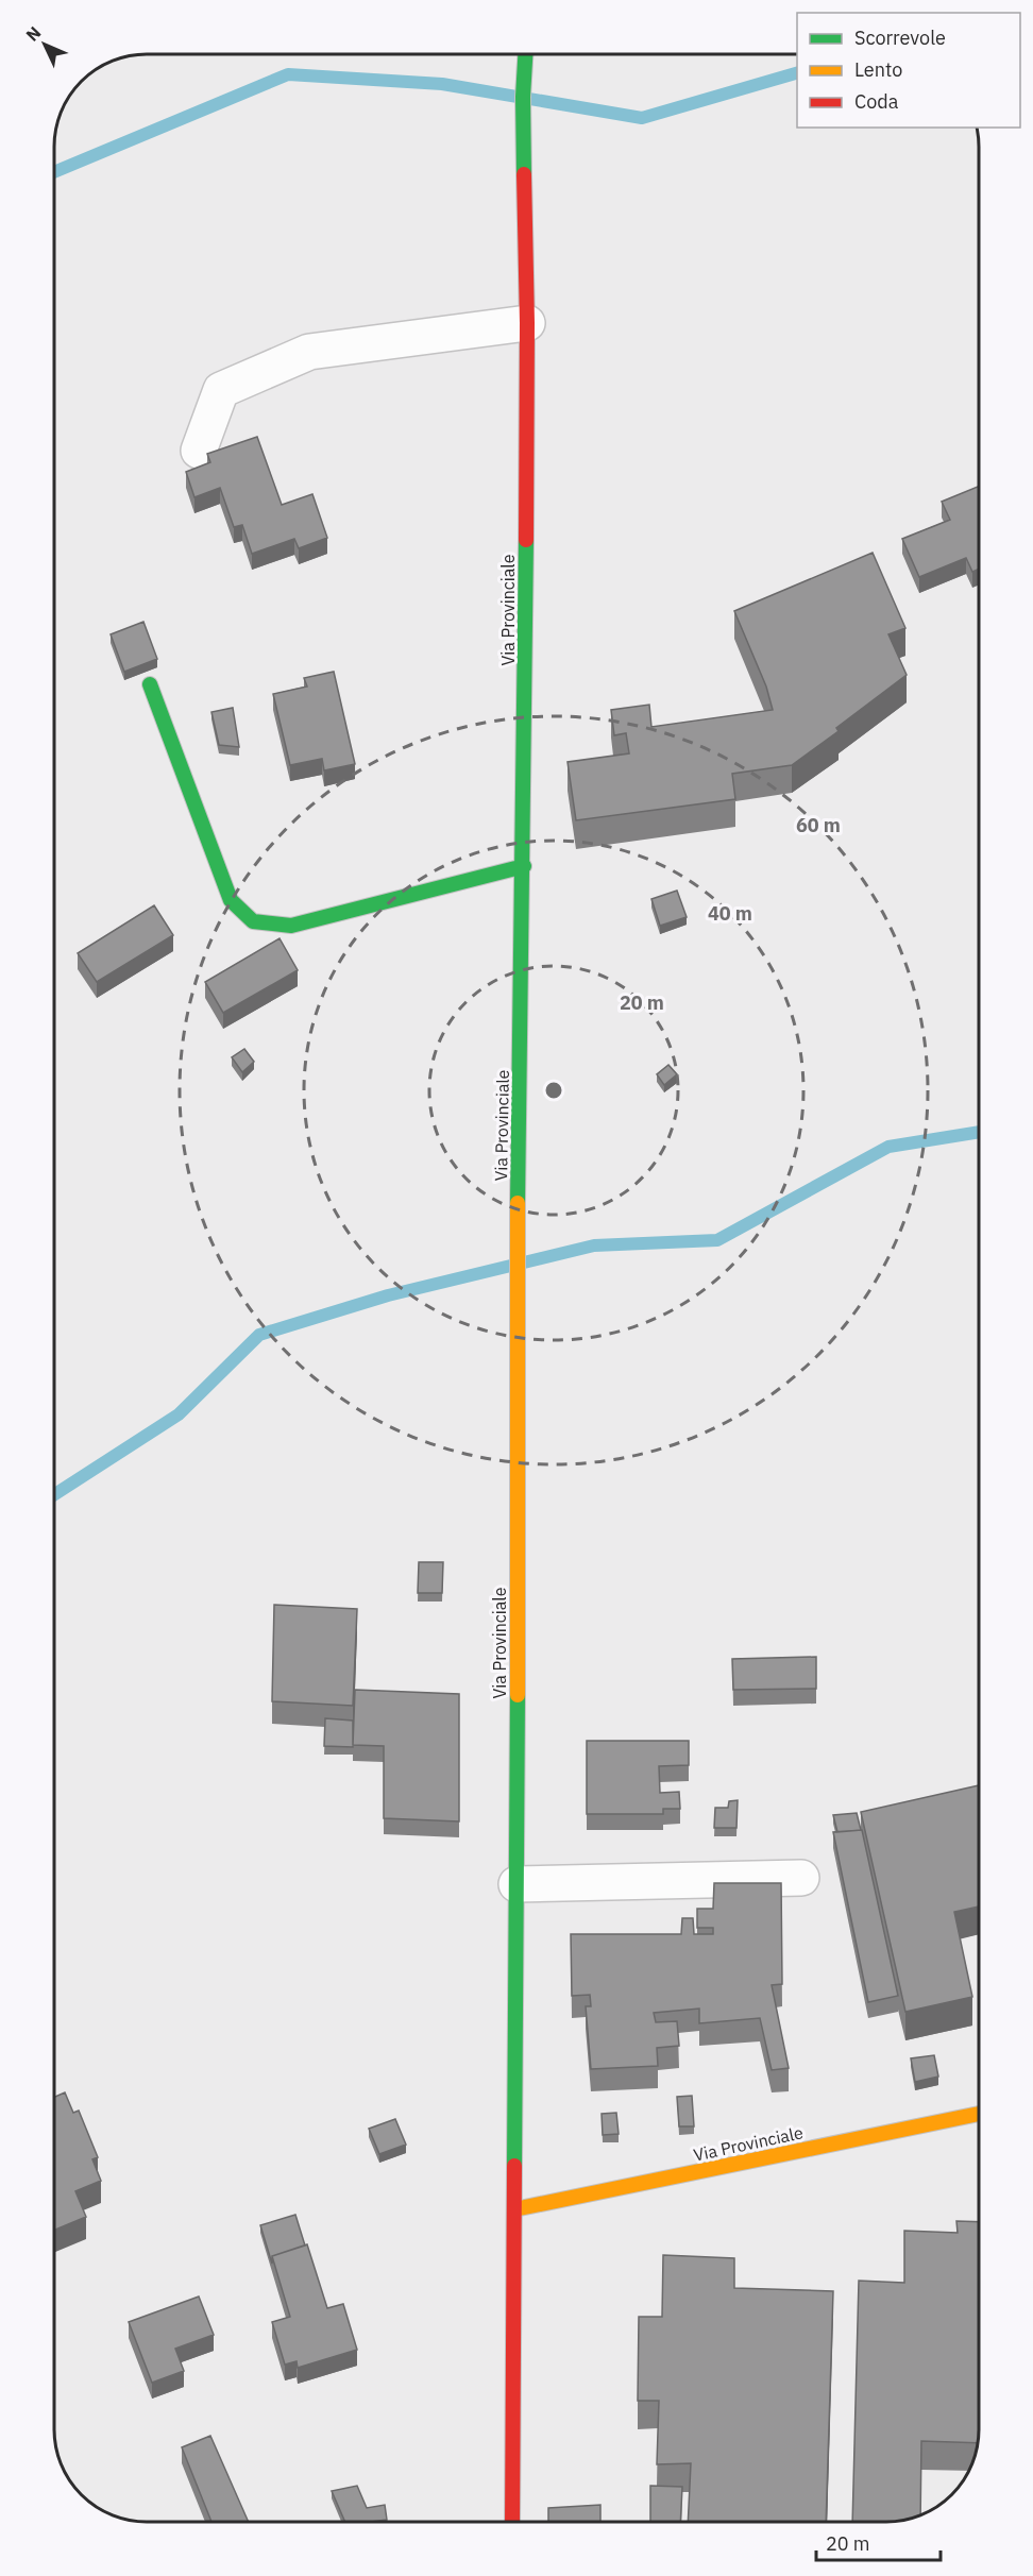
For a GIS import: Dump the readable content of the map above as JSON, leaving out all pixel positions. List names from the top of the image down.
{
  "streets": {
    "main road": ["Via Provinciale"]
  },
  "legend": ["Scorrevole", "Lento", "Coda"],
  "scale_bar": "20 m",
  "north": "top left",
  "rings": ["60 m", "40 m", "20 m"]
}
